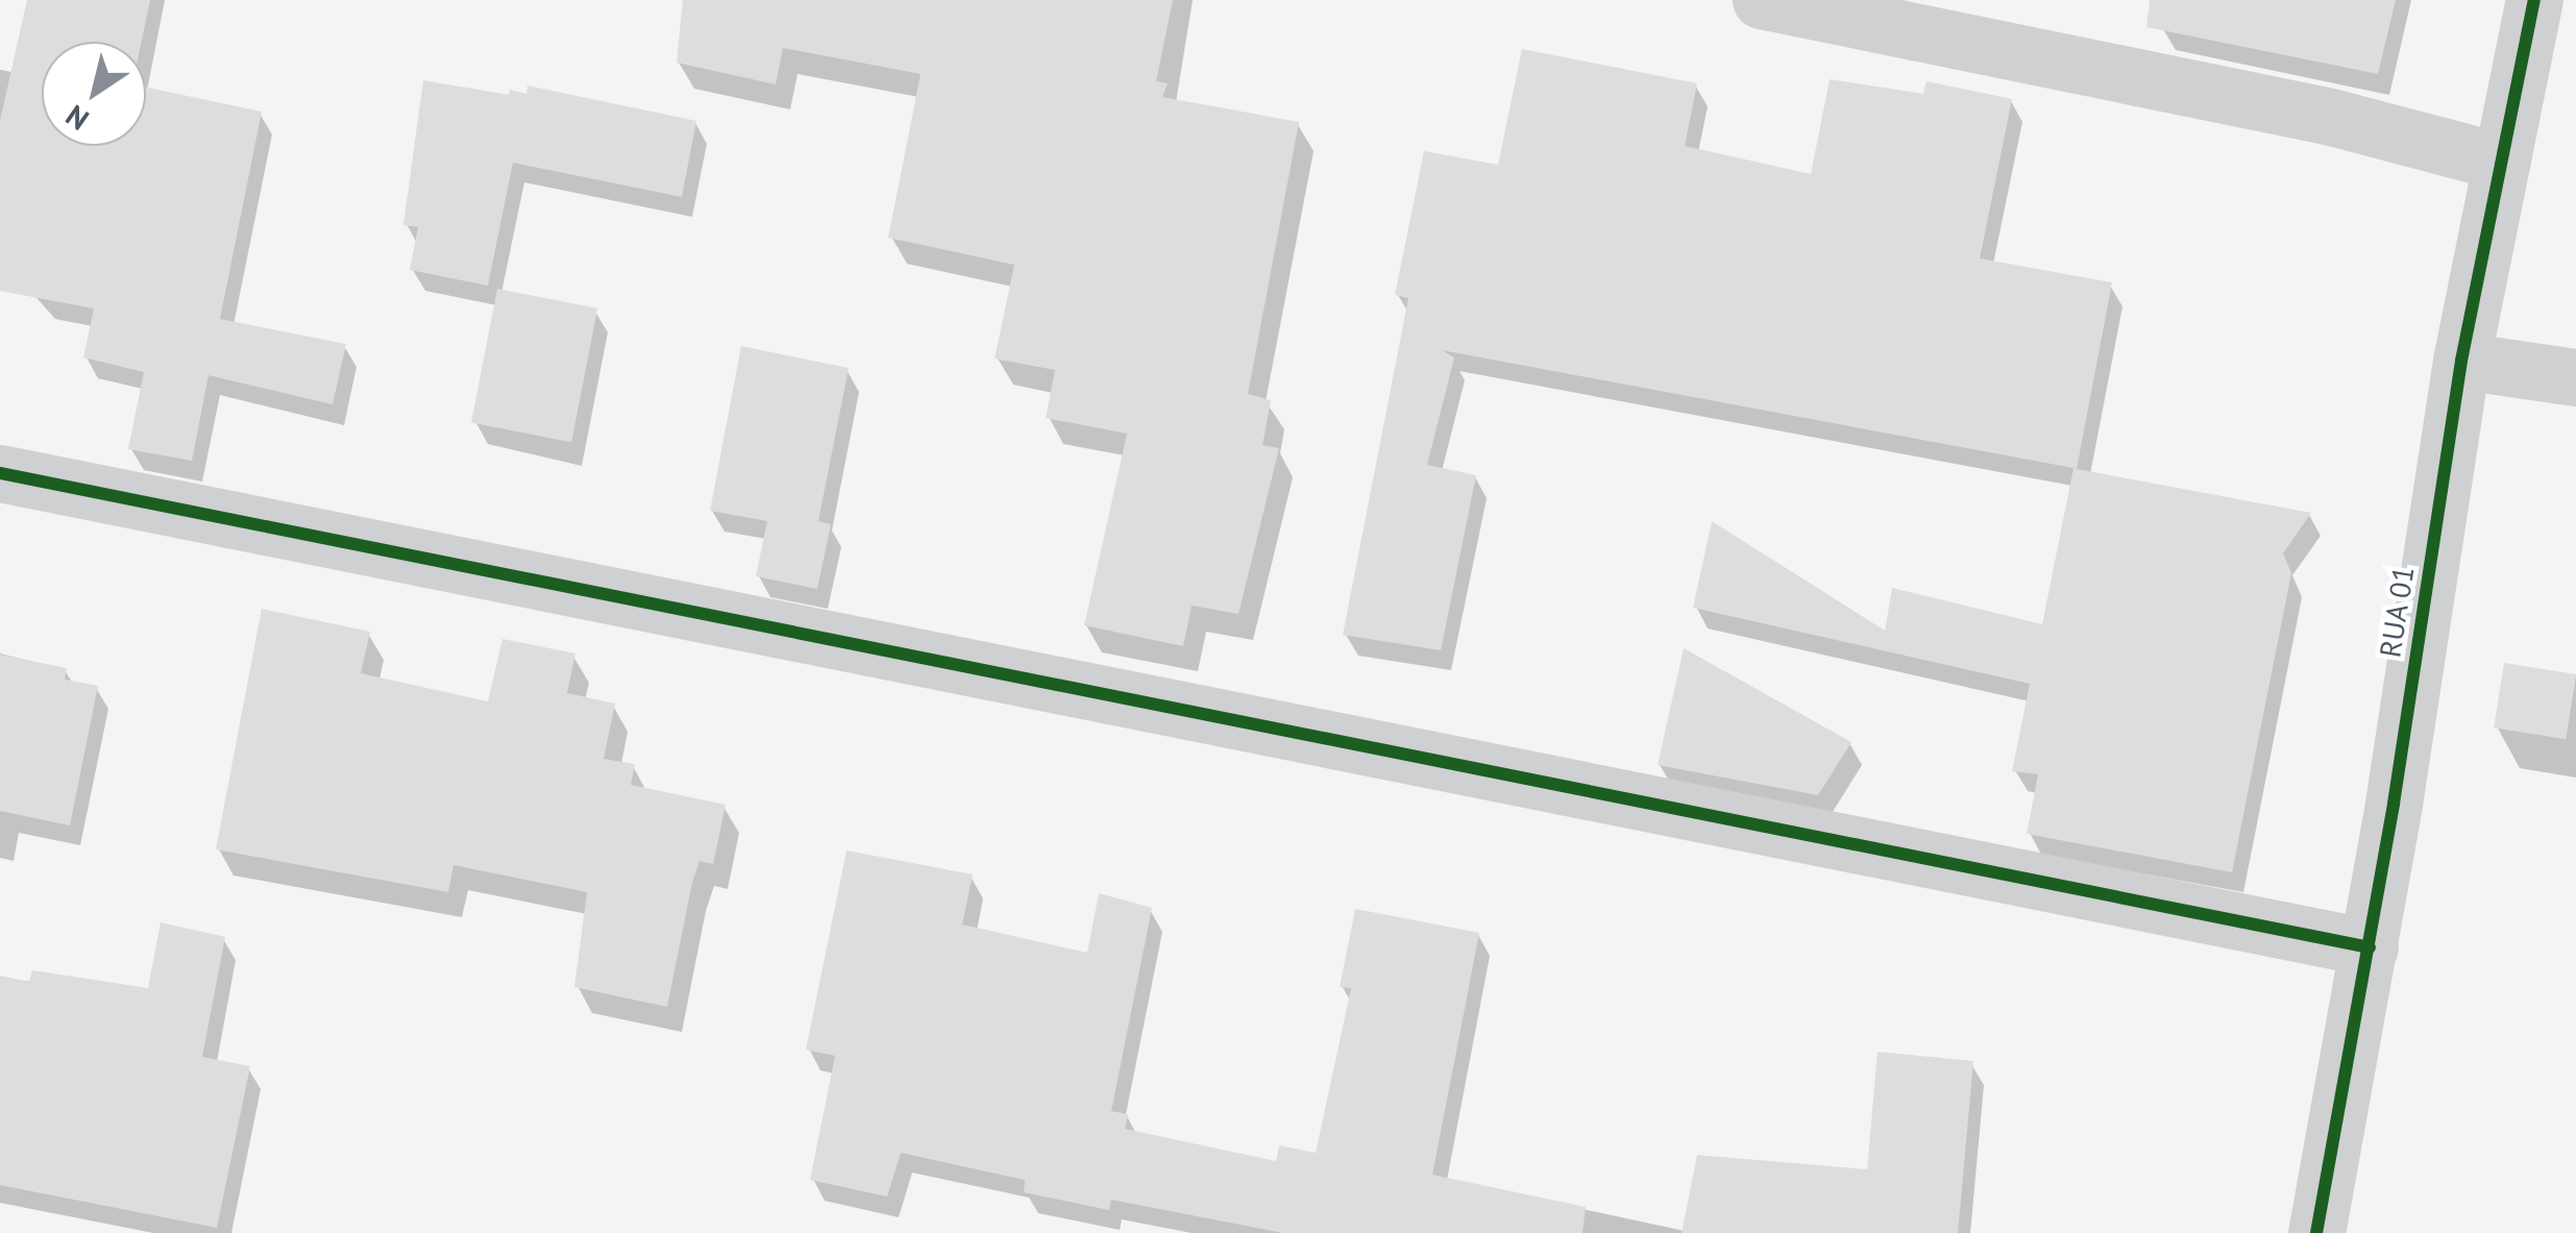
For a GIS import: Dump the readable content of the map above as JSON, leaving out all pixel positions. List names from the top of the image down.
{
  "streets": {
    "street": ["RUA 01"]
  },
  "north": "bottom left"
}
